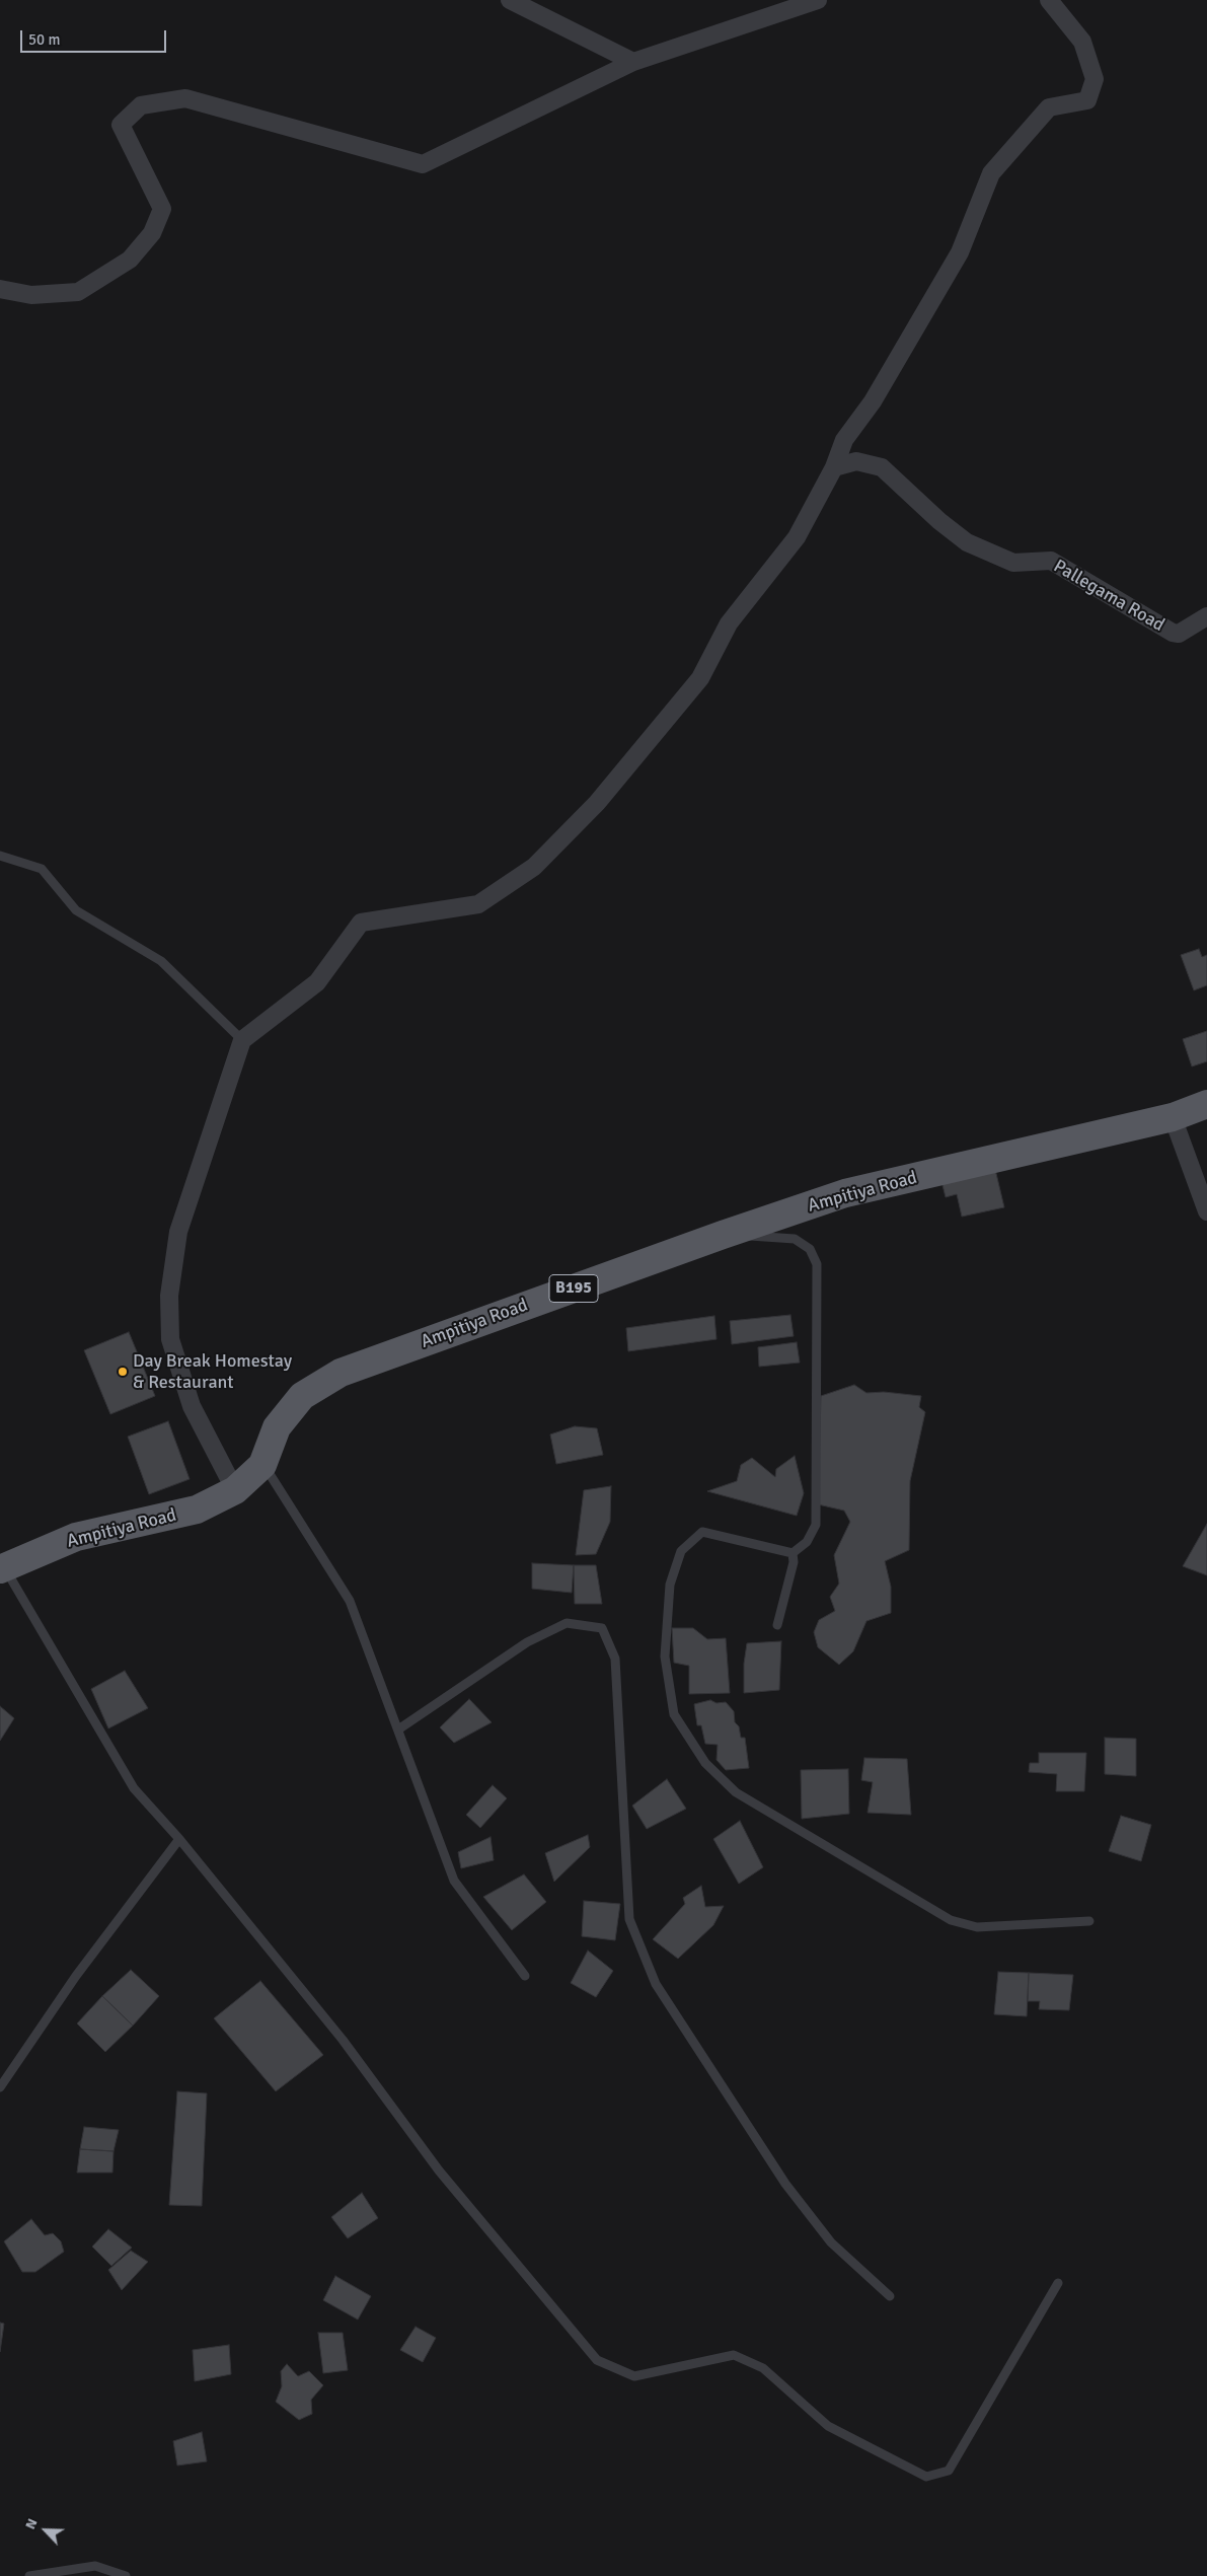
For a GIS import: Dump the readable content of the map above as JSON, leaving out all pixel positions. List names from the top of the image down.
{
  "streets": {
    "main road": ["Ampitiya Road", "B195"],
    "street": ["Pallegama Road"]
  },
  "places": ["Day Break Homestay & Restaurant"],
  "scale_bar": "50 m",
  "north": "top left"
}
